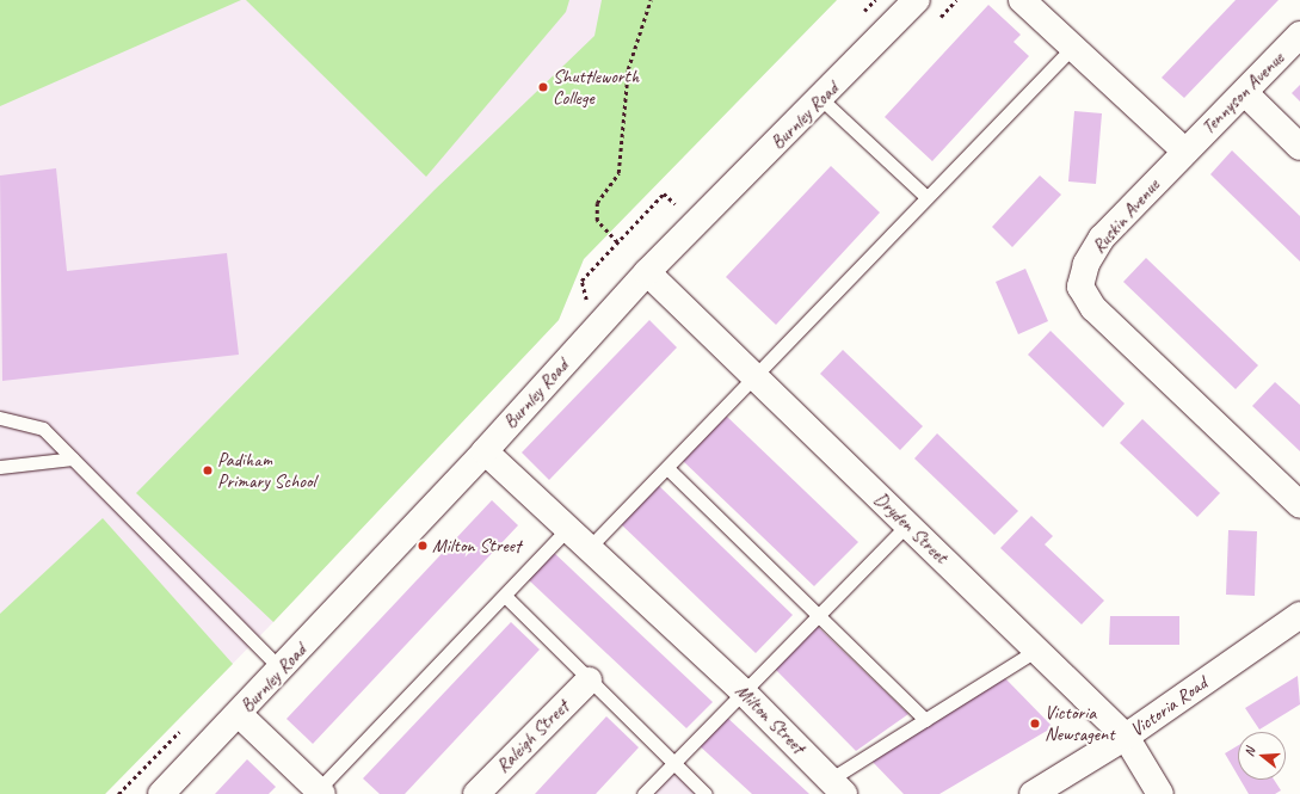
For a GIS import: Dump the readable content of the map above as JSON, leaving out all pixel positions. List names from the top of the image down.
{
  "streets": {
    "street": [
      "Tennyson Avenue",
      "Burnley Road",
      "Ruskin Avenue",
      "Dryden Street",
      "Victoria Road",
      "Milton Street",
      "Raleigh Street"
    ]
  },
  "crossings": [
    ["Tennyson Avenue", "Ruskin Avenue"],
    ["Burnley Road", "Dryden Street"],
    ["Burnley Road", "Milton Street"],
    ["Dryden Street", "Victoria Road"]
  ],
  "places": [
    "Shuttleworth College",
    "Padiham Primary School",
    "Milton Street",
    "Victoria Newsagent"
  ],
  "north": "left"
}
